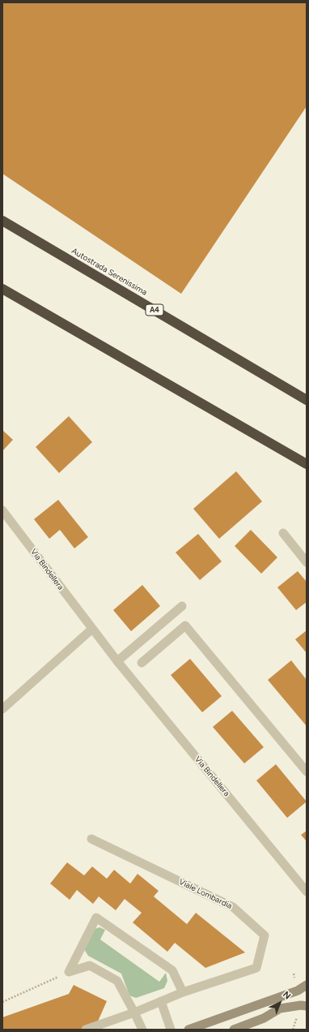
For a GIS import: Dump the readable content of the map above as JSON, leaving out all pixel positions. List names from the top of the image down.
{
  "streets": {
    "highway": ["Autostrada Serenissima", "A4"],
    "street": ["Via Bindellera", "Viale Lombardia"]
  },
  "north": "top right"
}
